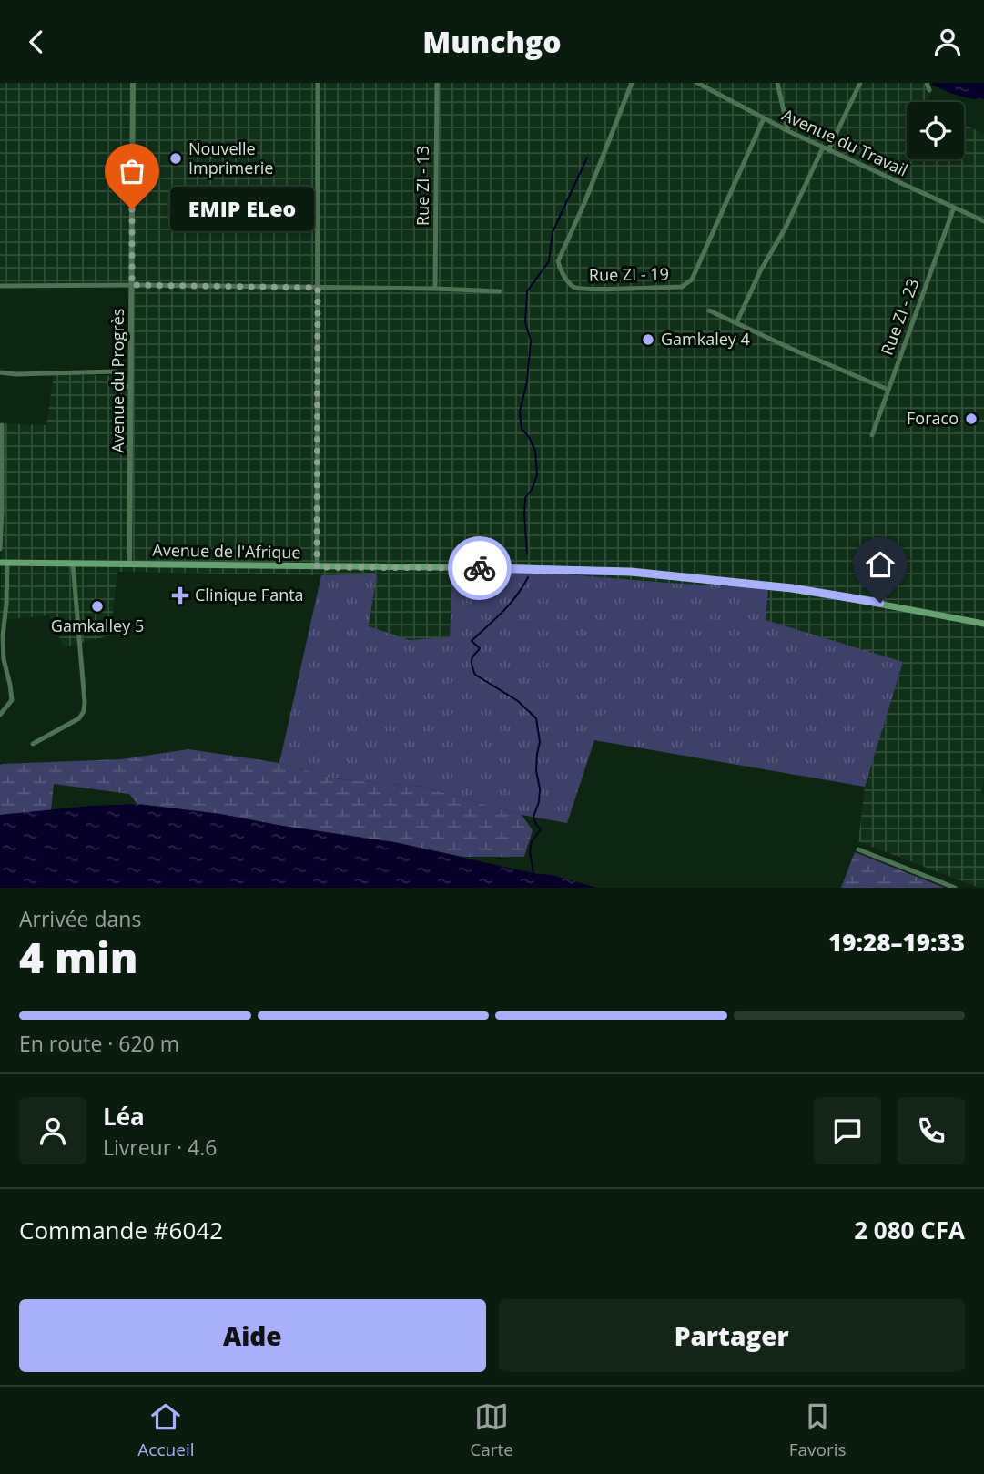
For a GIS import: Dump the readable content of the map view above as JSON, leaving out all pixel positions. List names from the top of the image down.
{
  "streets": {
    "main road": ["Avenue de l'Afrique"],
    "street": [
      "Avenue du Travail",
      "Rue ZI - 13",
      "Rue ZI - 19",
      "Rue ZI - 23",
      "Avenue du Progrès"
    ]
  },
  "crossings": [
    ["Avenue du Travail", "Rue ZI - 19"],
    ["Avenue du Travail", "Rue ZI - 23"],
    ["Avenue du Progrès", "Avenue de l'Afrique"]
  ],
  "places": {
    "other": [
      "Nouvelle Imprimerie",
      "EMIP ELeo",
      "Gamkaley 4",
      "Foraco",
      "Gamkalley 5"
    ],
    "health": ["Clinique Fanta"]
  },
  "page": {
    "header": "Munchgo",
    "bubble": "EMIP ELeo",
    "heading": ["4 min", "Arrivée dans", "19:28–19:33"],
    "panel": [
      "Léa",
      "Livreur · 4.6",
      "Commande #6042",
      "2 080 CFA"
    ],
    "bar": "En route · 620 m",
    "buttons": ["Aide", "Partager"],
    "tabs": ["Accueil", "Carte", "Favoris"]
  }
}
